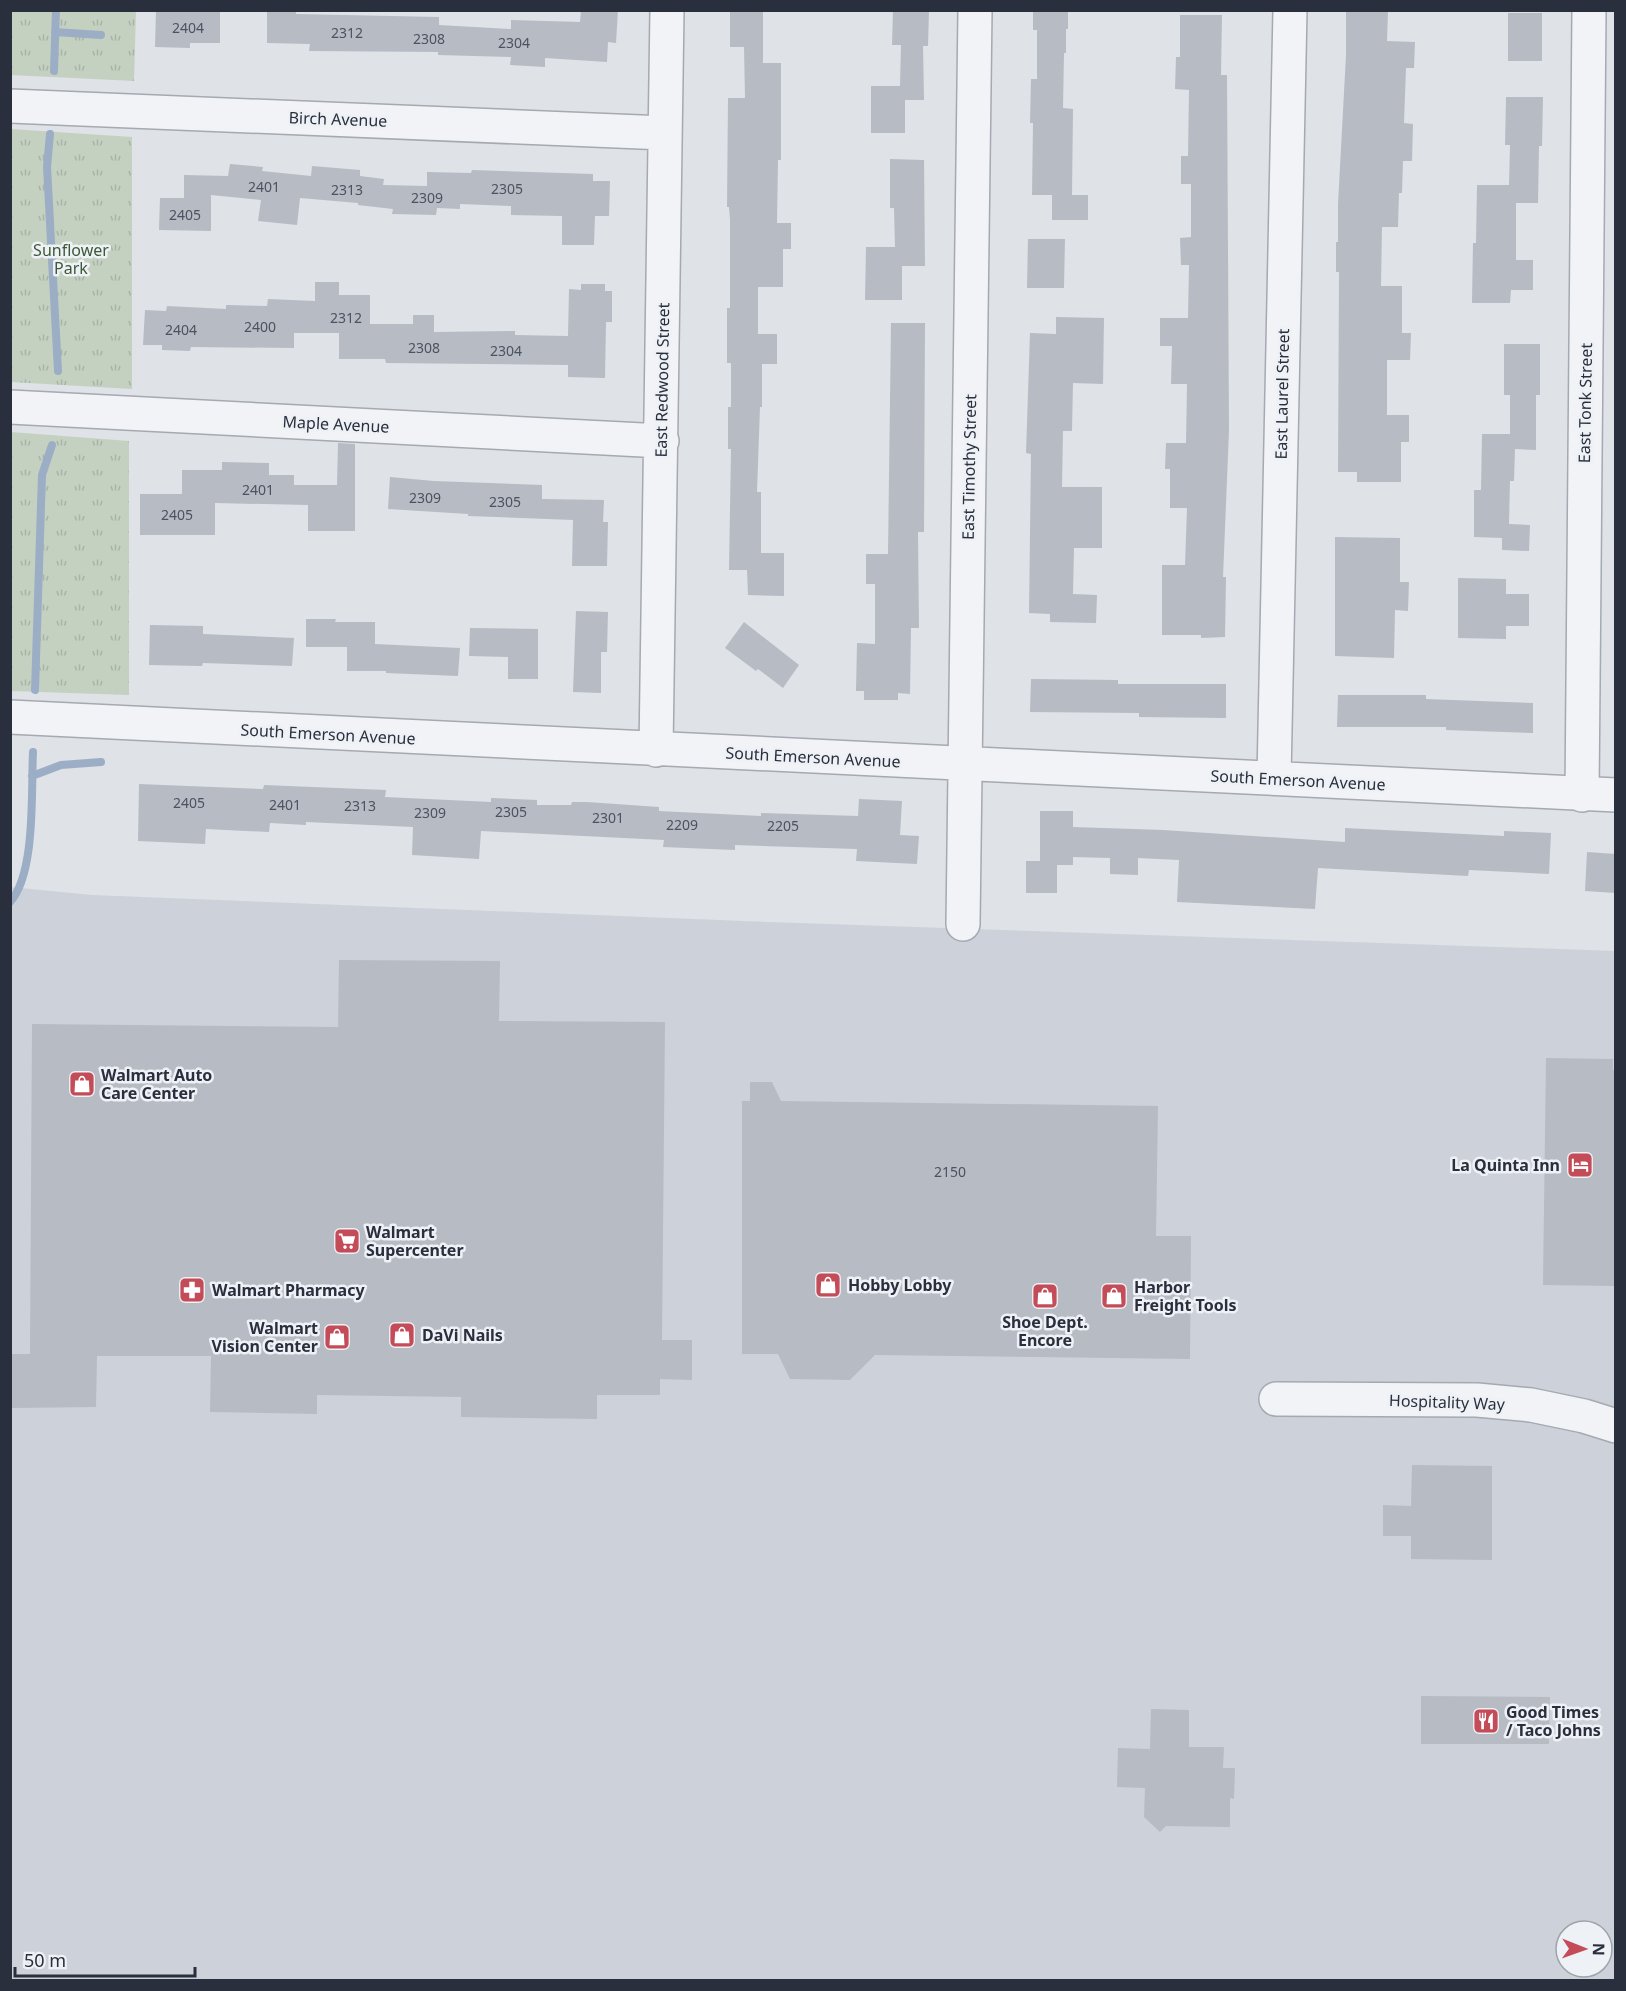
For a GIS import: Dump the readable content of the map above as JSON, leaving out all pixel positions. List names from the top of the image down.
{
  "streets": {
    "street": [
      "Birch Avenue",
      "East Redwood Street",
      "East Laurel Street",
      "East Tonk Street",
      "Maple Avenue",
      "East Timothy Street",
      "South Emerson Avenue",
      "Hospitality Way"
    ]
  },
  "crossings": [
    ["Birch Avenue", "East Redwood Street"],
    ["East Redwood Street", "Maple Avenue"],
    ["East Redwood Street", "South Emerson Avenue"],
    ["East Laurel Street", "South Emerson Avenue"],
    ["East Tonk Street", "South Emerson Avenue"],
    ["East Timothy Street", "South Emerson Avenue"]
  ],
  "parks": ["Sunflower Park"],
  "places": {
    "shop": [
      "Walmart Auto Care Center",
      "Hobby Lobby",
      "Shoe Dept. Encore",
      "Harbor Freight Tools",
      "DaVi Nails",
      "Walmart Vision Center"
    ],
    "hotel": ["La Quinta Inn"],
    "supermarket": ["Walmart Supercenter"],
    "pharmacy": ["Walmart Pharmacy"],
    "restaurant": ["Good Times / Taco Johns"]
  },
  "house_numbers": [
    "2404",
    "2312",
    "2308",
    "2304",
    "2401",
    "2305",
    "2313",
    "2309",
    "2405",
    "2312",
    "2400",
    "2404",
    "2308",
    "2304",
    "2401",
    "2309",
    "2305",
    "2405",
    "2405",
    "2401",
    "2313",
    "2305",
    "2309",
    "2301",
    "2209",
    "2205",
    "2150"
  ],
  "scale_bar": "50 m",
  "north": "right"
}
